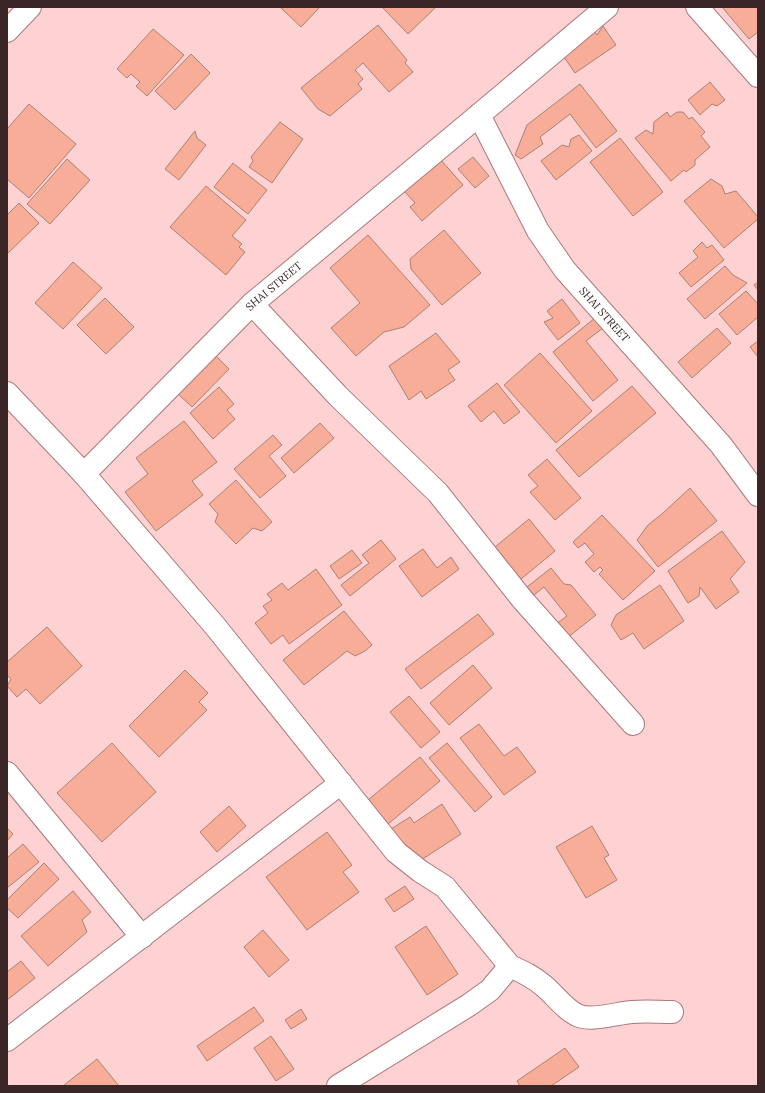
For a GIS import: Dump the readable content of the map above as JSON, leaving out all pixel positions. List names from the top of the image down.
{
  "streets": {
    "street": ["SHAI STREET"]
  }
}
